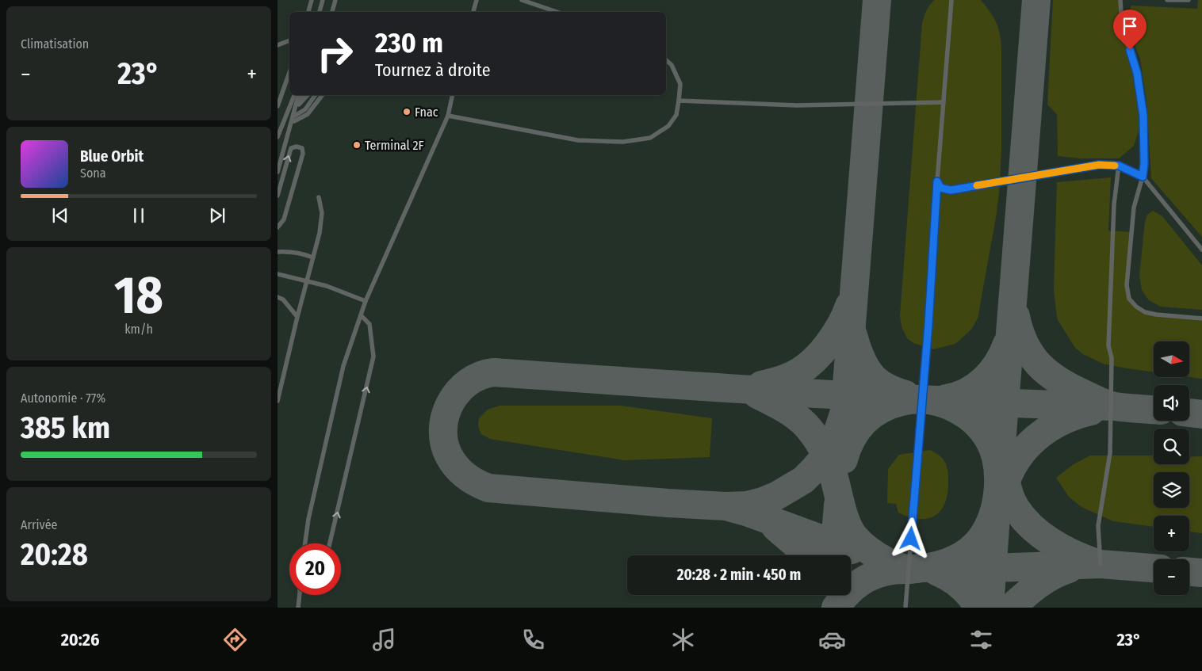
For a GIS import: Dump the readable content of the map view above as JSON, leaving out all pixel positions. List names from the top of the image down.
{
  "places": ["Fnac", "Terminal 2F"],
  "north": "right",
  "page": {
    "tile": [
      "Climatisation",
      ["18", "km/h"],
      ["Autonomie · 77%", "385 km"],
      ["Arrivée", "20:28"]
    ],
    "turn": ["230 m", "Tournez à droite"],
    "heat": ["−", "23°", "+"],
    "song": ["Blue Orbit", "Sona"],
    "map_buttons": ["+", "−"],
    "limit": "20",
    "trip": "20:28 · 2 min · 450 m",
    "tabs": ["20:26", "23°"]
  }
}
